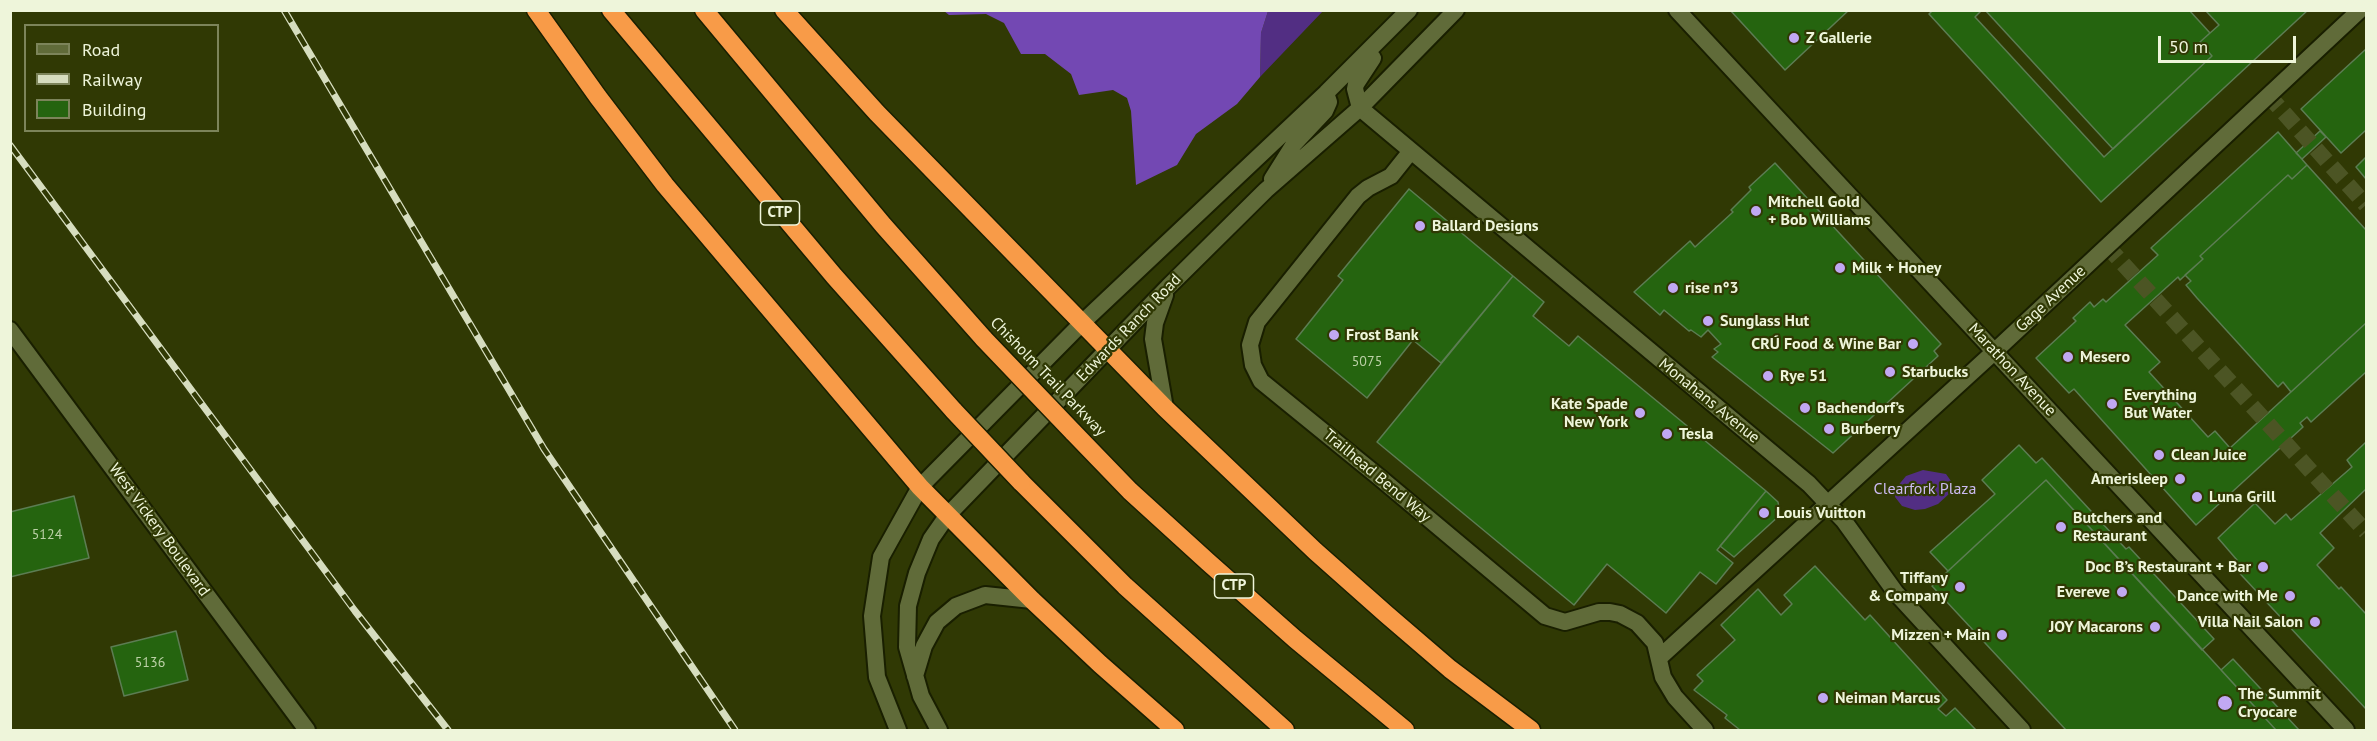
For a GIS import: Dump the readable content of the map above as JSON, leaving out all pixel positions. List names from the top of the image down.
{
  "streets": {
    "highway": ["CTP", "Chisholm Trail Parkway"],
    "street": [
      "Gage Avenue",
      "Edwards Ranch Road",
      "Marathon Avenue",
      "Monahans Avenue",
      "Trailhead Bend Way",
      "West Vickery Boulevard"
    ]
  },
  "crossings": [
    ["Gage Avenue", "Marathon Avenue"],
    ["Gage Avenue", "Monahans Avenue"],
    ["Gage Avenue", "Trailhead Bend Way"],
    ["Edwards Ranch Road", "Monahans Avenue"],
    ["Monahans Avenue", "Trailhead Bend Way"]
  ],
  "parks": ["Clearfork Plaza"],
  "places": [
    "Z Gallerie",
    "Mitchell Gold + Bob Williams",
    "Ballard Designs",
    "Milk + Honey",
    "rise n°3",
    "Sunglass Hut",
    "Frost Bank",
    "CRÚ Food & Wine Bar",
    "Mesero",
    "Starbucks",
    "Rye 51",
    "Everything But Water",
    "Bachendorf’s",
    "Kate Spade New York",
    "Burberry",
    "Tesla",
    "Clean Juice",
    "Amerisleep",
    "Luna Grill",
    "Louis Vuitton",
    "Butchers and Restaurant",
    "Doc B’s Restaurant + Bar",
    "Tiffany & Company",
    "Evereve",
    "Dance with Me",
    "Villa Nail Salon",
    "JOY Macarons",
    "Mizzen + Main",
    "Neiman Marcus",
    "The Summit Cryocare"
  ],
  "house_numbers": ["5075", "5124", "5136"],
  "legend": ["Road", "Railway", "Building"],
  "scale_bar": "50 m"
}
